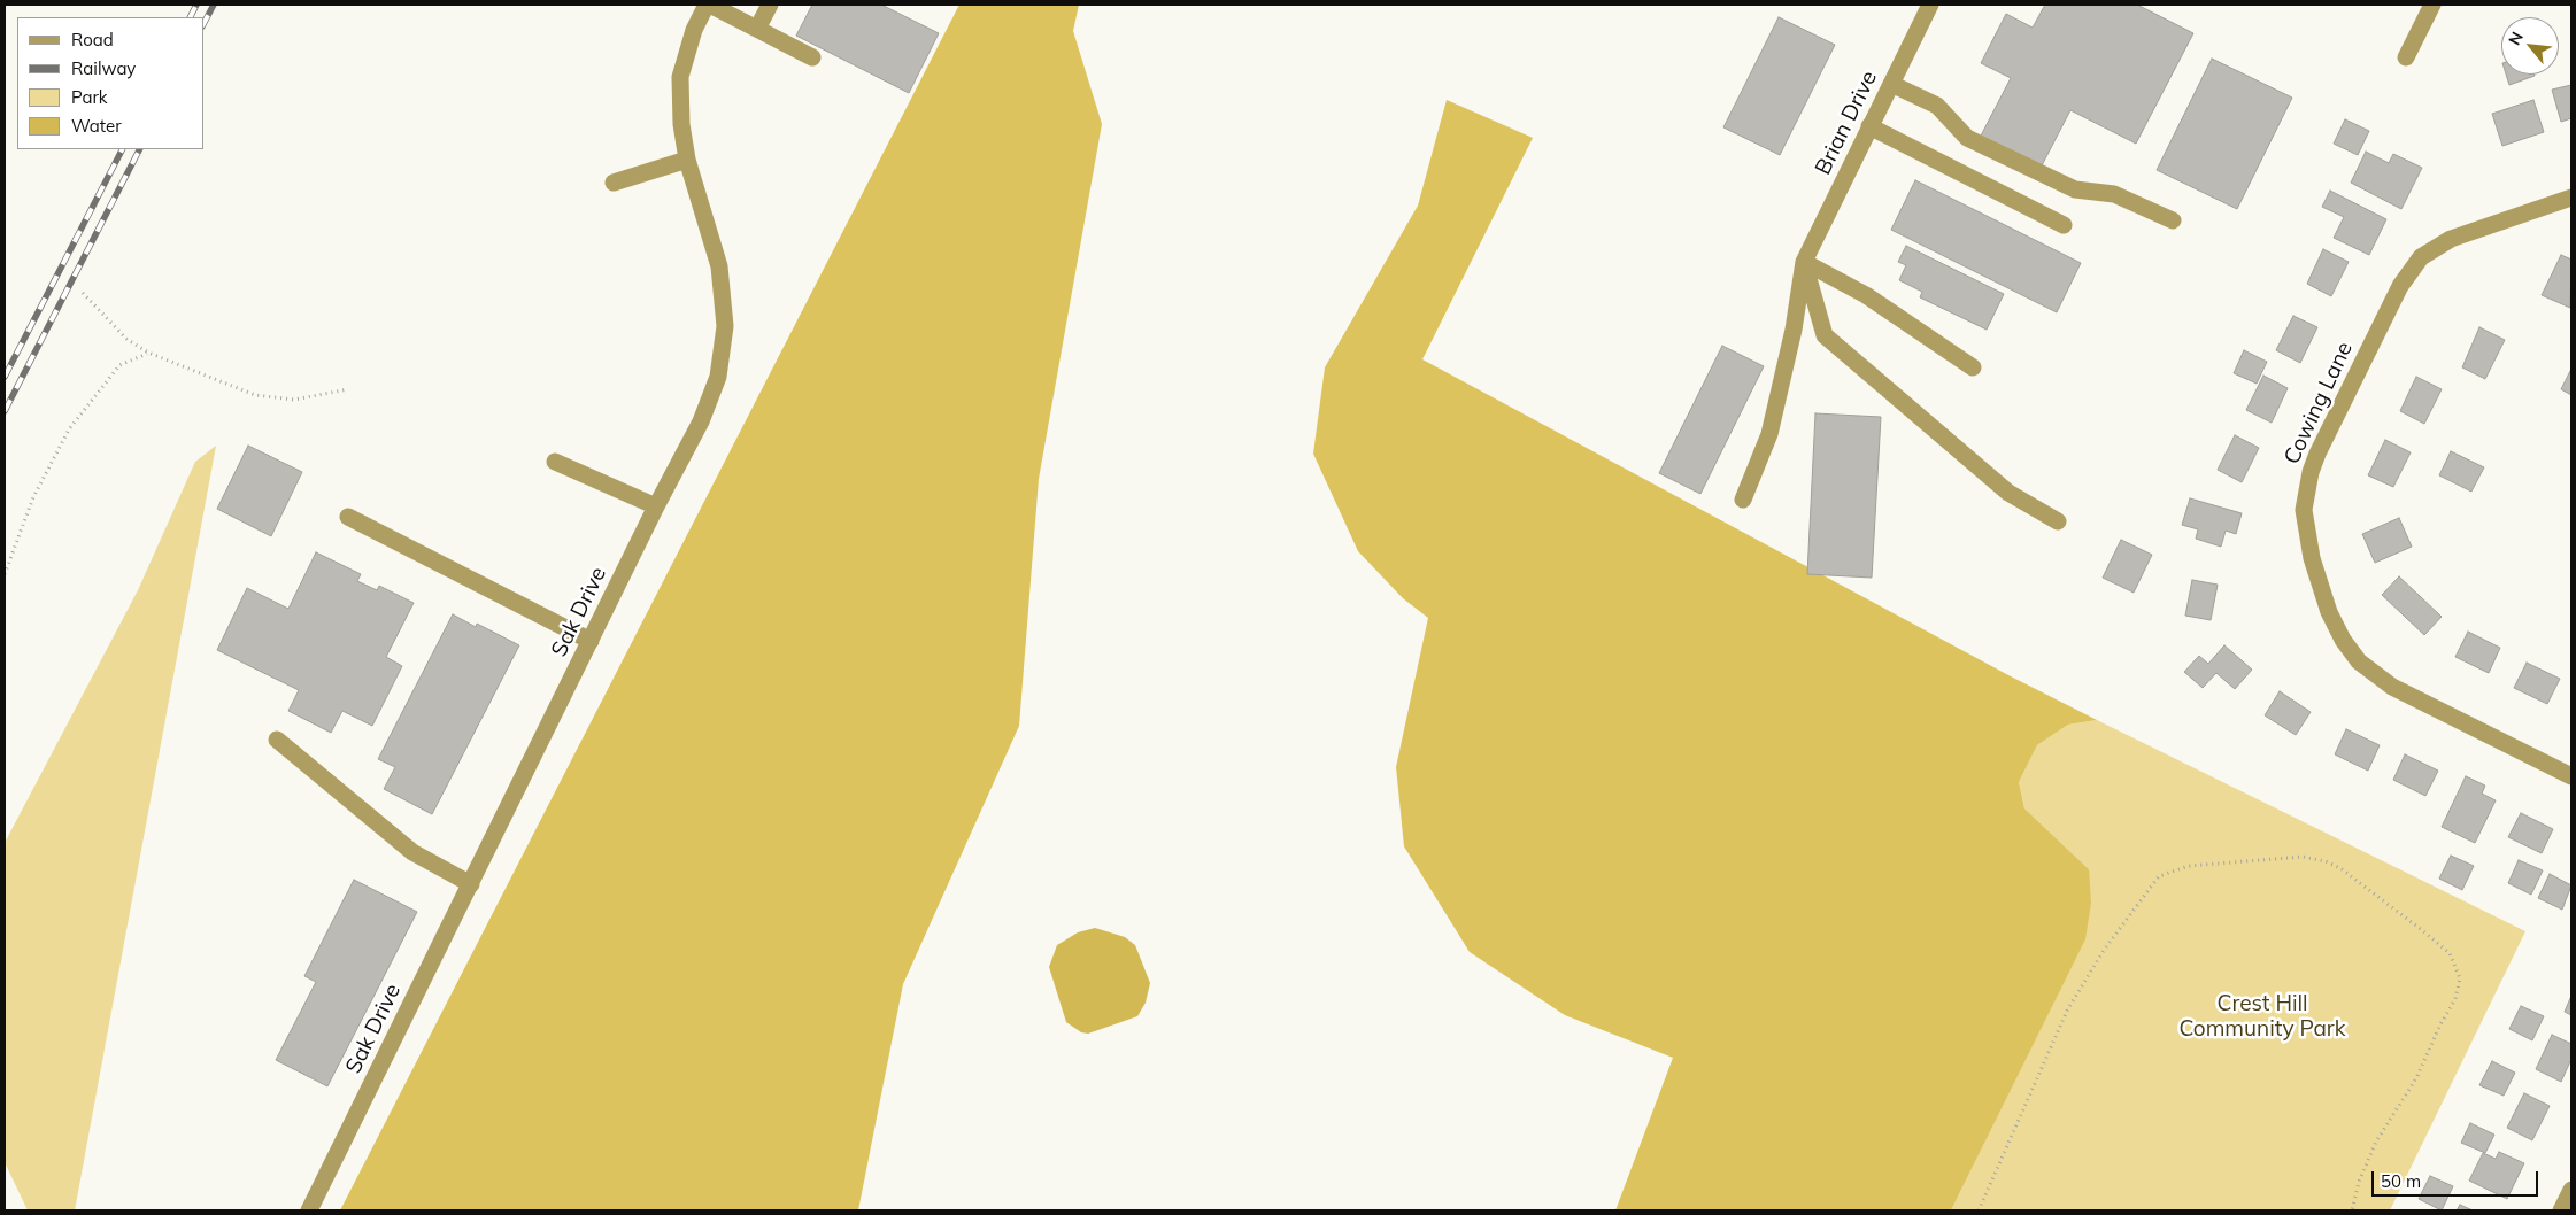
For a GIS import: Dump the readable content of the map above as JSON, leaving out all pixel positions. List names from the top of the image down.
{
  "streets": {
    "street": ["Brian Drive", "Cowing Lane", "Sak Drive"]
  },
  "parks": ["Crest Hill Community Park"],
  "legend": [
    "Road",
    "Railway",
    "Park",
    "Water"
  ],
  "scale_bar": "50 m",
  "north": "top left"
}
